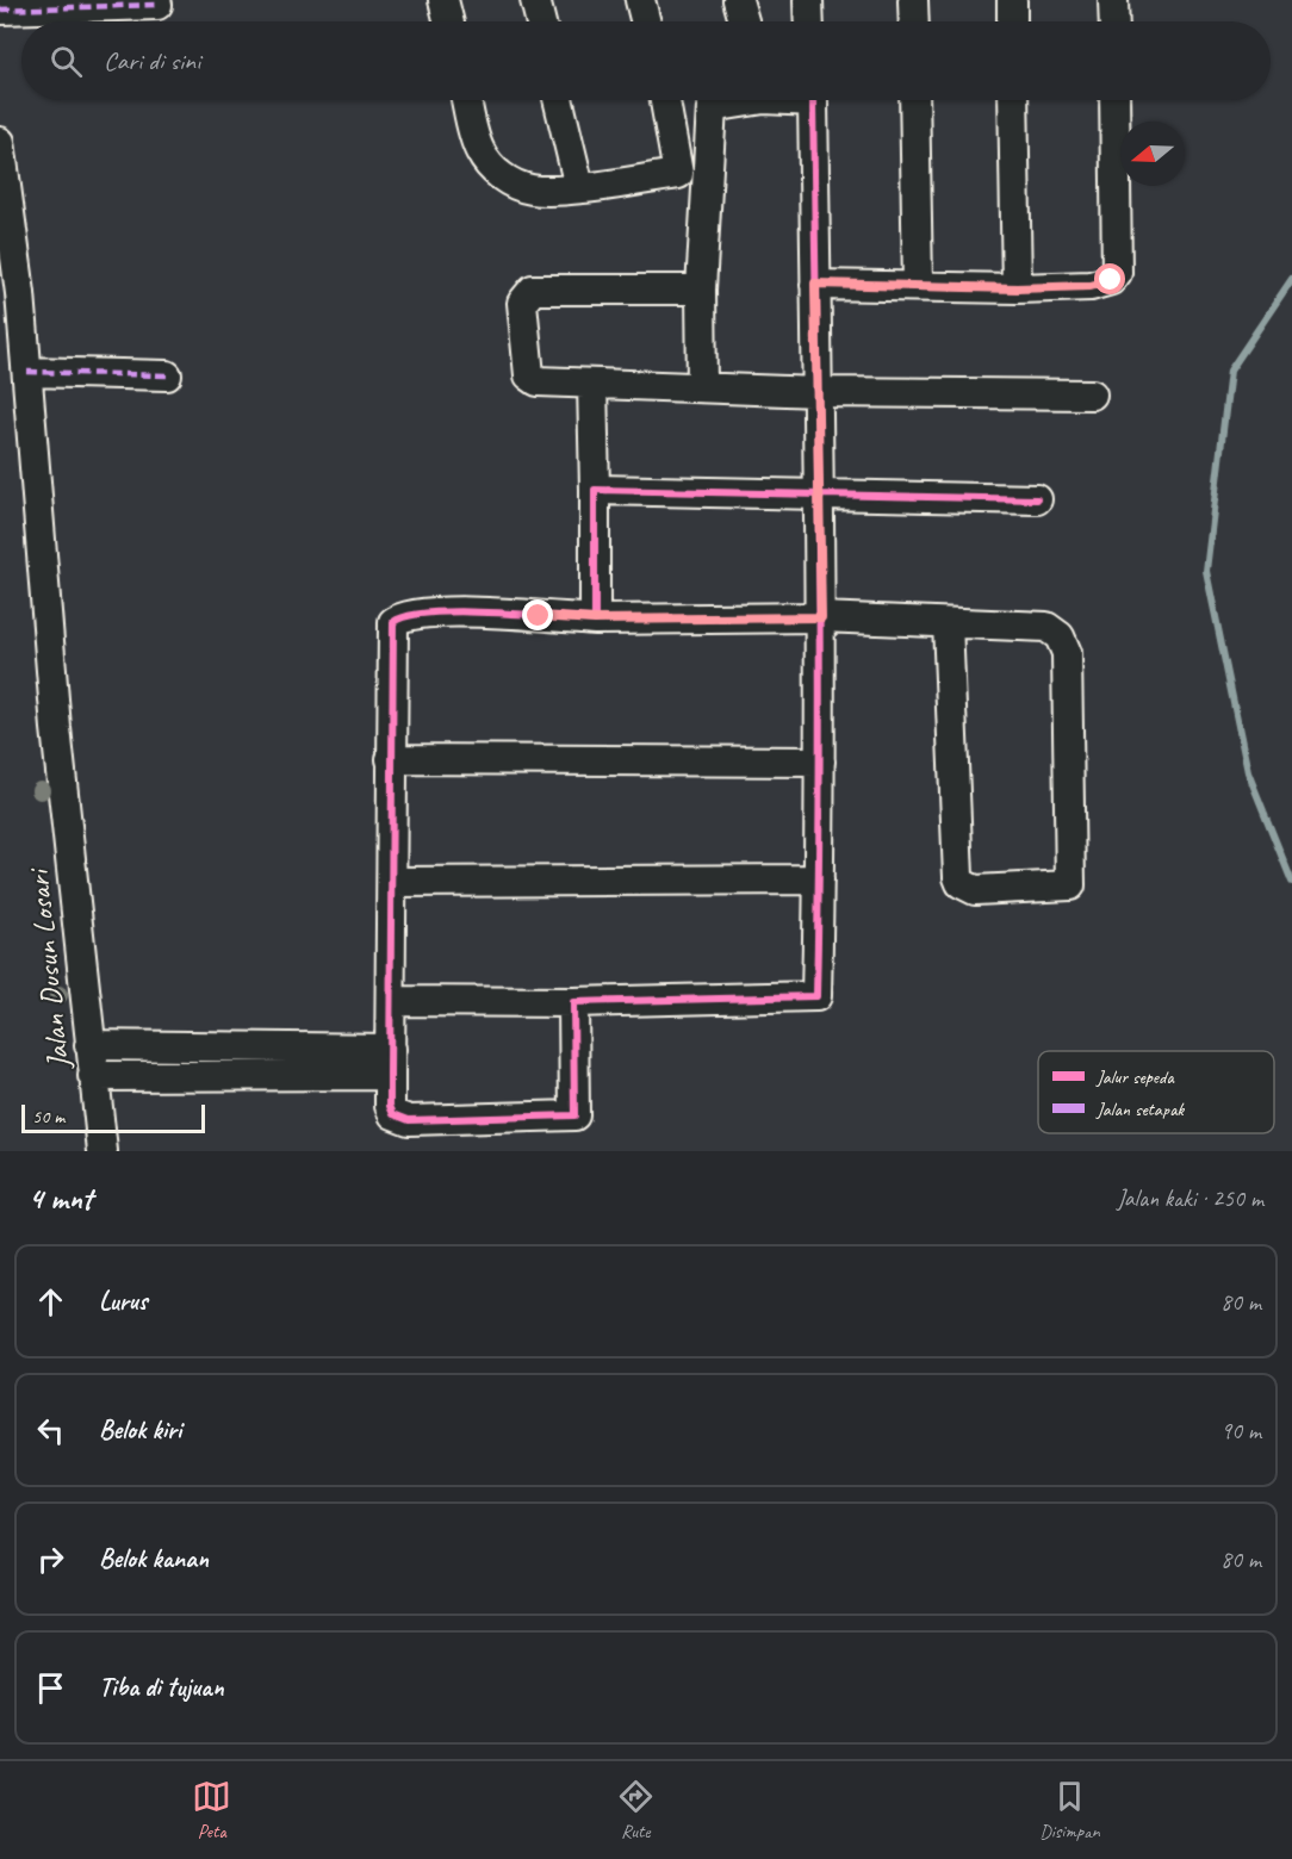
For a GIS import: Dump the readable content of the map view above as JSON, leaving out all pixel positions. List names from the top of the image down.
{
  "streets": {
    "street": ["Jalan Dusun Losari"]
  },
  "legend": ["Jalur sepeda", "Jalan setapak"],
  "scale_bar": "50 m",
  "north": "left",
  "page": {
    "search": "Cari di sini",
    "scale": "50 m",
    "heading": ["4 mnt", "Jalan kaki · 250 m"],
    "list": [
      ["Lurus", "80 m"],
      ["Belok kiri", "90 m"],
      ["Belok kanan", "80 m"],
      "Tiba di tujuan"
    ],
    "nav": ["Peta", "Rute", "Disimpan"]
  }
}
